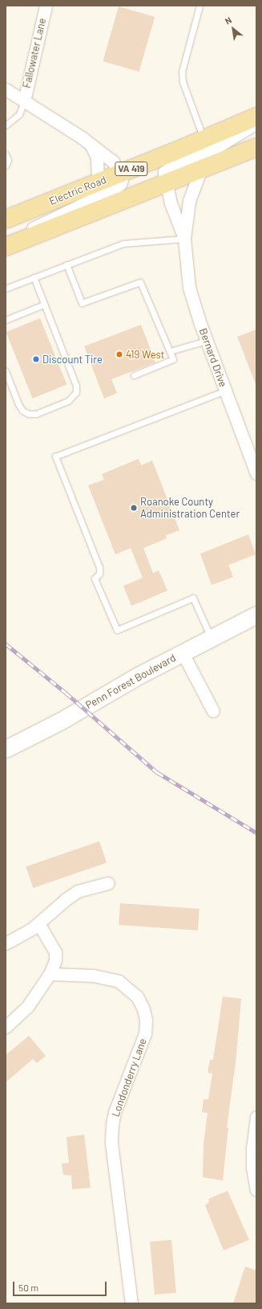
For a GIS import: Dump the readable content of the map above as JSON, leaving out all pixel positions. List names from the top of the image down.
{
  "streets": {
    "main road": ["VA 419", "Electric Road"],
    "street": [
      "Fallowater Lane",
      "Bernard Drive",
      "Penn Forest Boulevard",
      "Londonderry Lane"
    ]
  },
  "crossings": [
    ["VA 419", "Bernard Drive"]
  ],
  "places": ["419 West", "Discount Tire", "Roanoke County Administration Center"],
  "scale_bar": "50 m",
  "north": "top left"
}
